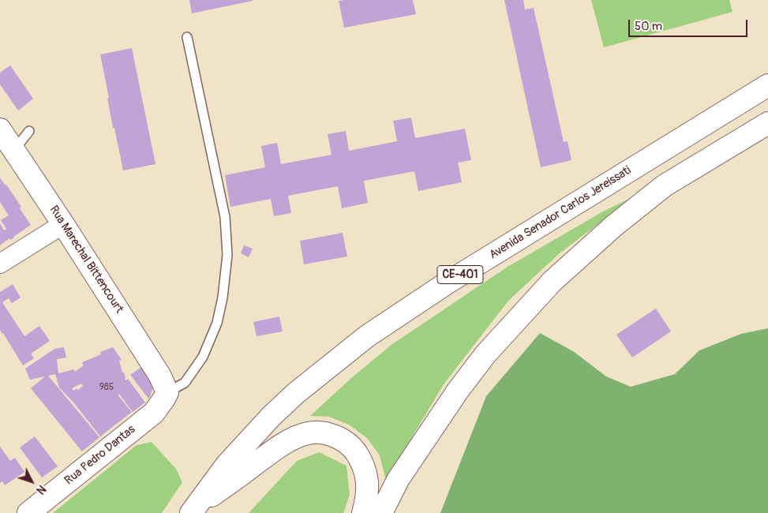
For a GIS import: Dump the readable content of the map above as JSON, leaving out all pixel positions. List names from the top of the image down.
{
  "streets": {
    "main road": [
      "Avenida Senador Carlos Jereissati",
      "Rua Marechal Bittencourt",
      "CE-401",
      "Rua Pedro Dantas"
    ]
  },
  "crossings": [
    ["Rua Marechal Bittencourt", "Rua Pedro Dantas"]
  ],
  "house_numbers": ["985"],
  "scale_bar": "50 m",
  "north": "bottom right"
}
